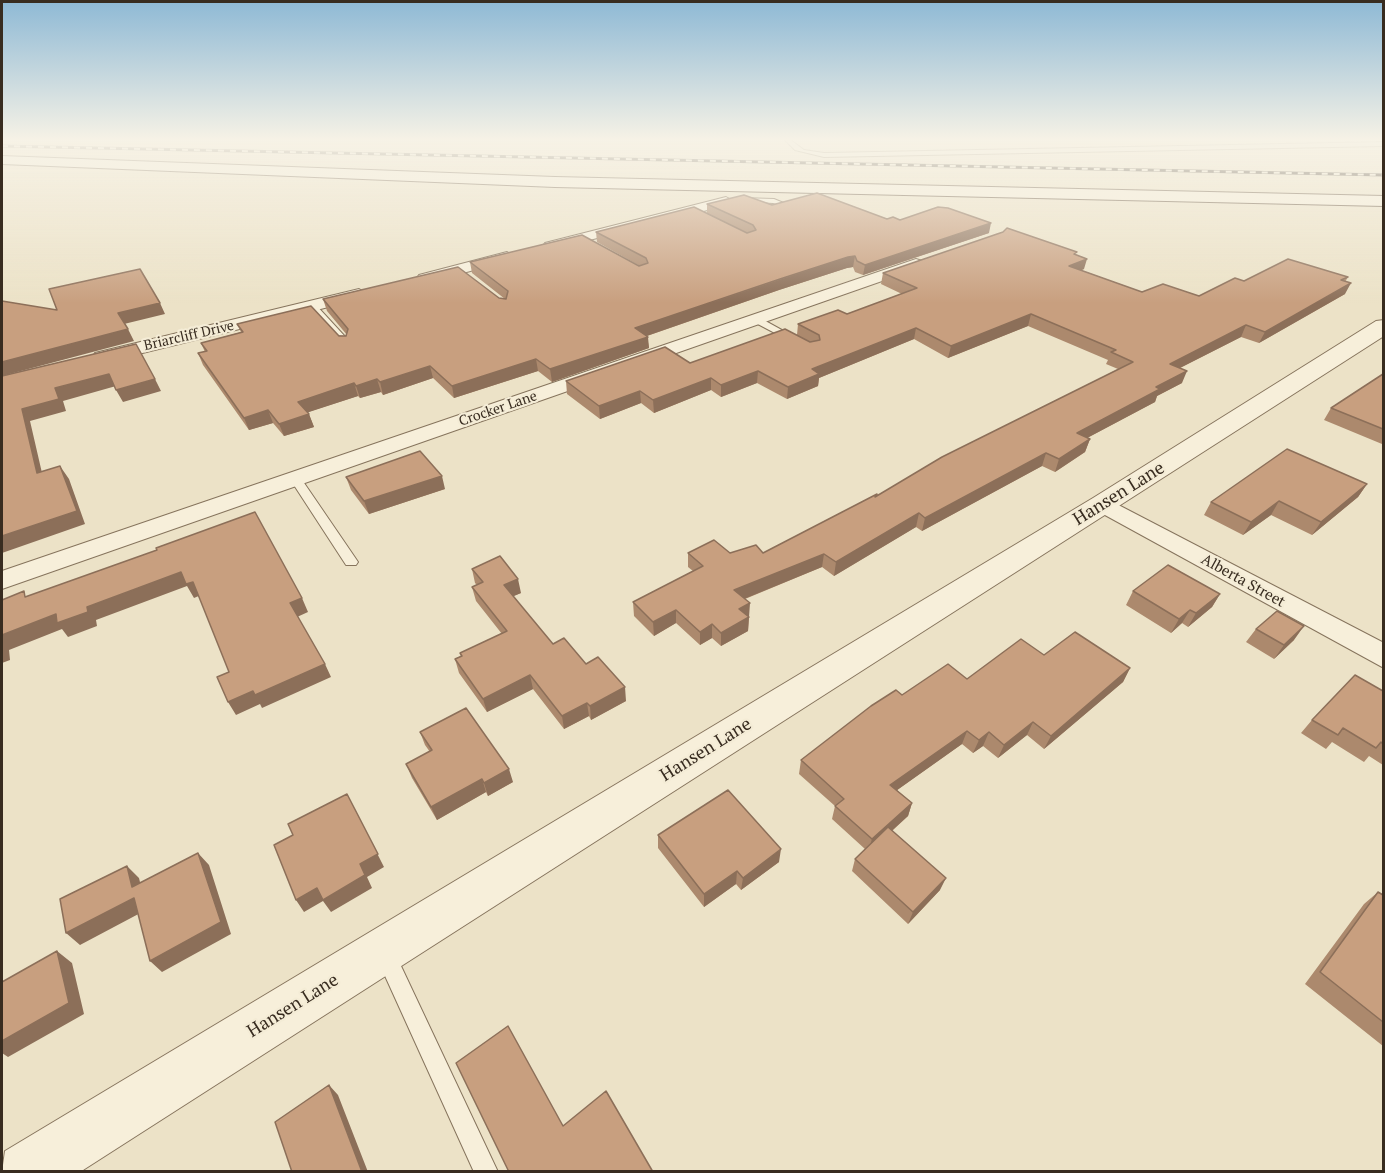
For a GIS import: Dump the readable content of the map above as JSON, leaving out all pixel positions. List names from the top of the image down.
{
  "streets": {
    "main road": ["Hansen Lane"],
    "street": ["Briarcliff Drive", "Crocker Lane", "Alberta Street"]
  },
  "crossings": [
    ["Hansen Lane", "Alberta Street"]
  ]
}
